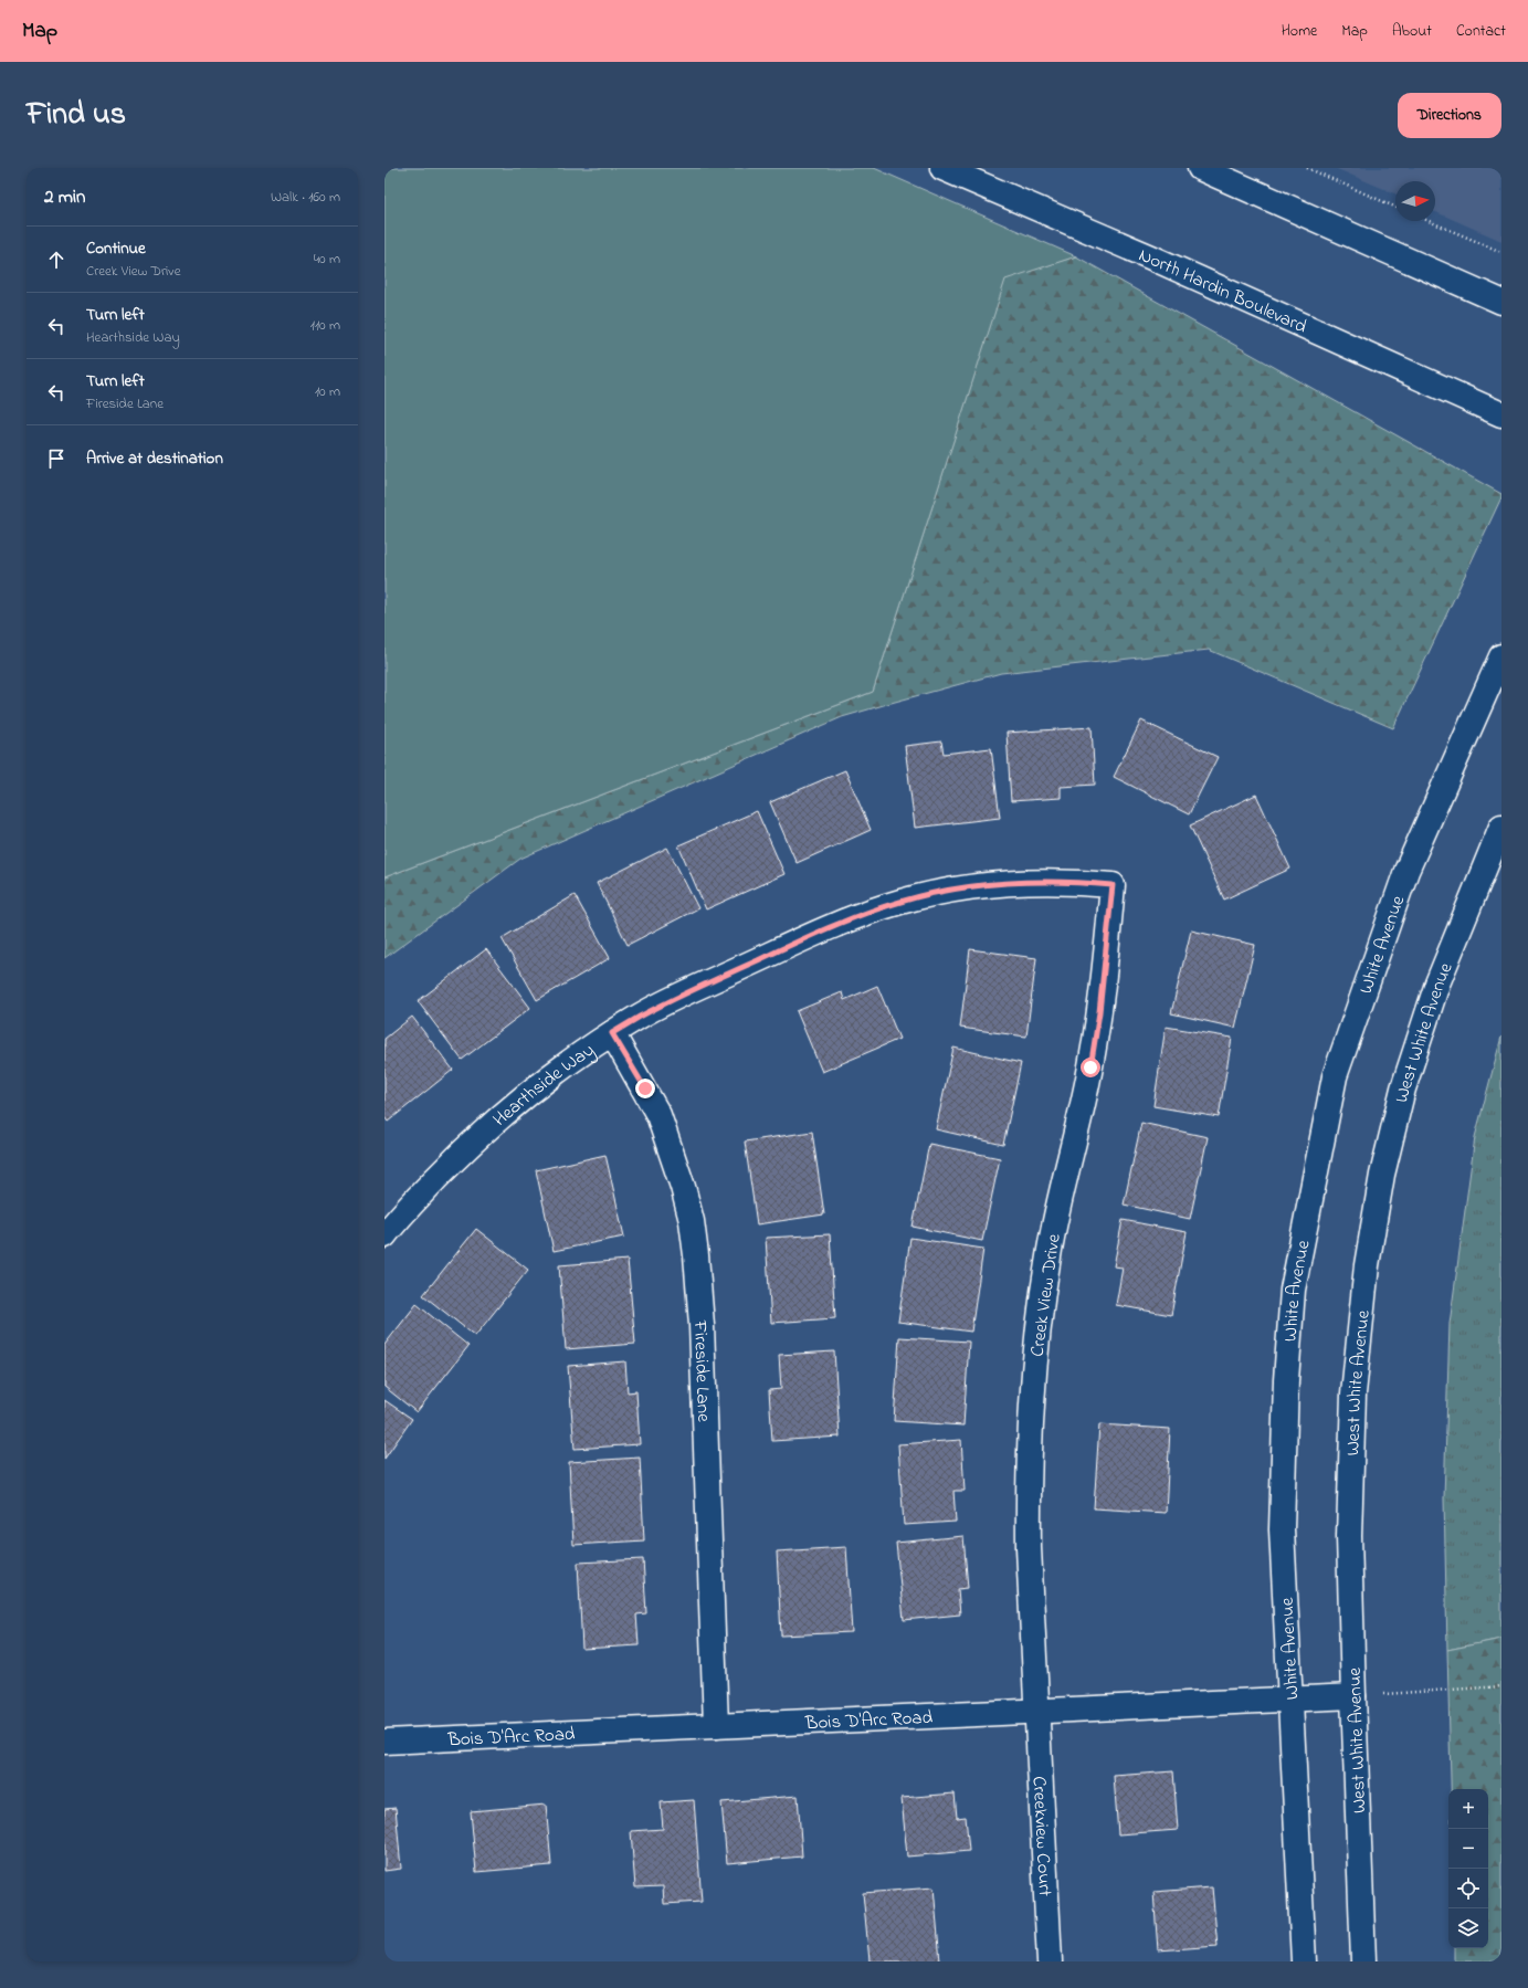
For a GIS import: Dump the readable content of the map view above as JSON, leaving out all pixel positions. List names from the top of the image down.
{
  "streets": {
    "street": [
      "North Hardin Boulevard",
      "White Avenue",
      "West White Avenue",
      "Hearthside Way",
      "Creek View Drive",
      "Fireside Lane",
      "Bois D'Arc Road",
      "Creekview Court"
    ]
  },
  "crossings": [
    ["White Avenue", "Bois D'Arc Road"],
    ["West White Avenue", "Bois D'Arc Road"],
    ["Hearthside Way", "Creek View Drive"],
    ["Hearthside Way", "Fireside Lane"],
    ["Creek View Drive", "Bois D'Arc Road"],
    ["Creek View Drive", "Creekview Court"],
    ["Fireside Lane", "Bois D'Arc Road"],
    ["Bois D'Arc Road", "Creekview Court"]
  ],
  "north": "right",
  "page": {
    "header": "Map",
    "nav": [
      "Home",
      "Map",
      "About",
      "Contact"
    ],
    "title": "Find us",
    "buttons": "Directions",
    "heading": ["2 min", "Walk · 160 m"],
    "list": [
      ["Continue", "Creek View Drive", "40 m"],
      ["Turn left", "Hearthside Way", "110 m"],
      ["Turn left", "Fireside Lane", "10 m"],
      "Arrive at destination"
    ],
    "map_buttons": ["+", "−"]
  }
}
